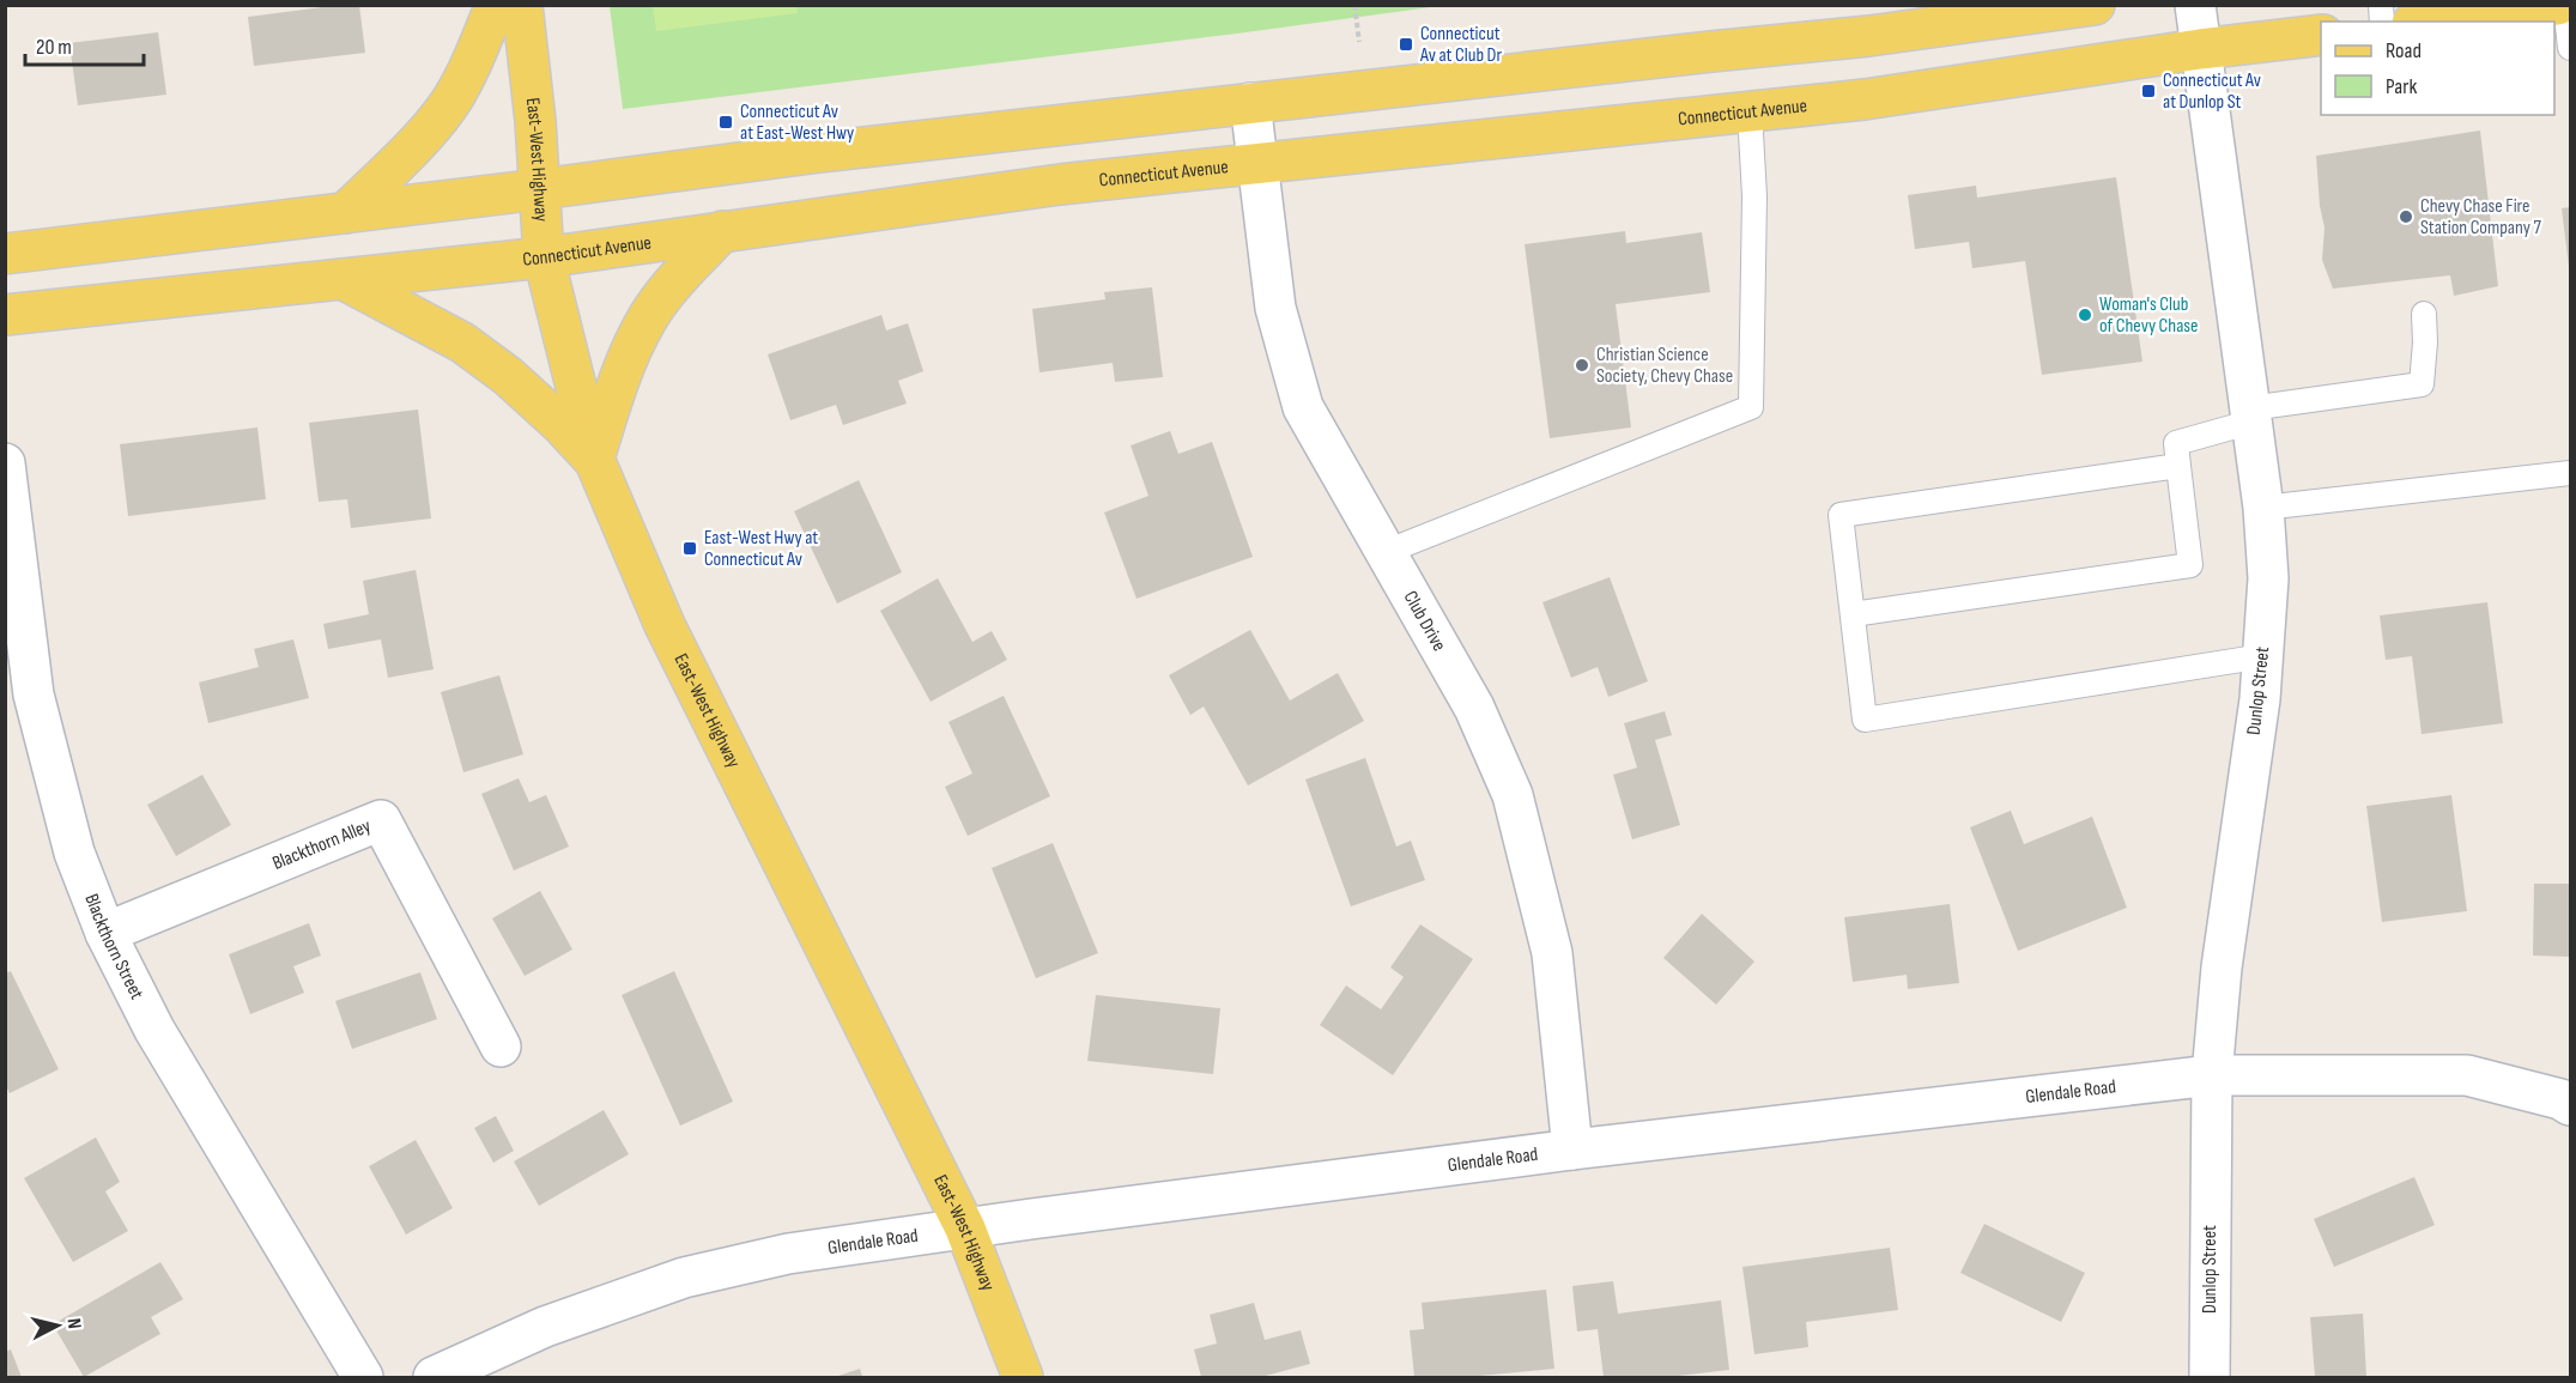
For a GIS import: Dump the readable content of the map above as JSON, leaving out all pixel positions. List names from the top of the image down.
{
  "streets": {
    "main road": ["Connecticut Avenue", "East-West Highway"],
    "street": [
      "Club Drive",
      "Dunlop Street",
      "Blackthorn Alley",
      "Blackthorn Street",
      "Glendale Road"
    ]
  },
  "crossings": [
    ["Connecticut Avenue", "East-West Highway"],
    ["Connecticut Avenue", "Club Drive"],
    ["Connecticut Avenue", "Dunlop Street"],
    ["East-West Highway", "Glendale Road"],
    ["Club Drive", "Glendale Road"],
    ["Dunlop Street", "Glendale Road"],
    ["Blackthorn Alley", "Blackthorn Street"]
  ],
  "places": {
    "transit": [
      "Connecticut Av at Club Dr",
      "Connecticut Av at Dunlop St",
      "Connecticut Av at East-West Hwy",
      "East-West Hwy at Connecticut Av"
    ],
    "other": ["Chevy Chase Fire Station Company 7", "Woman's Club of Chevy Chase", "Christian Science Society, Chevy Chase"]
  },
  "legend": ["Road", "Park"],
  "scale_bar": "20 m",
  "north": "right"
}
